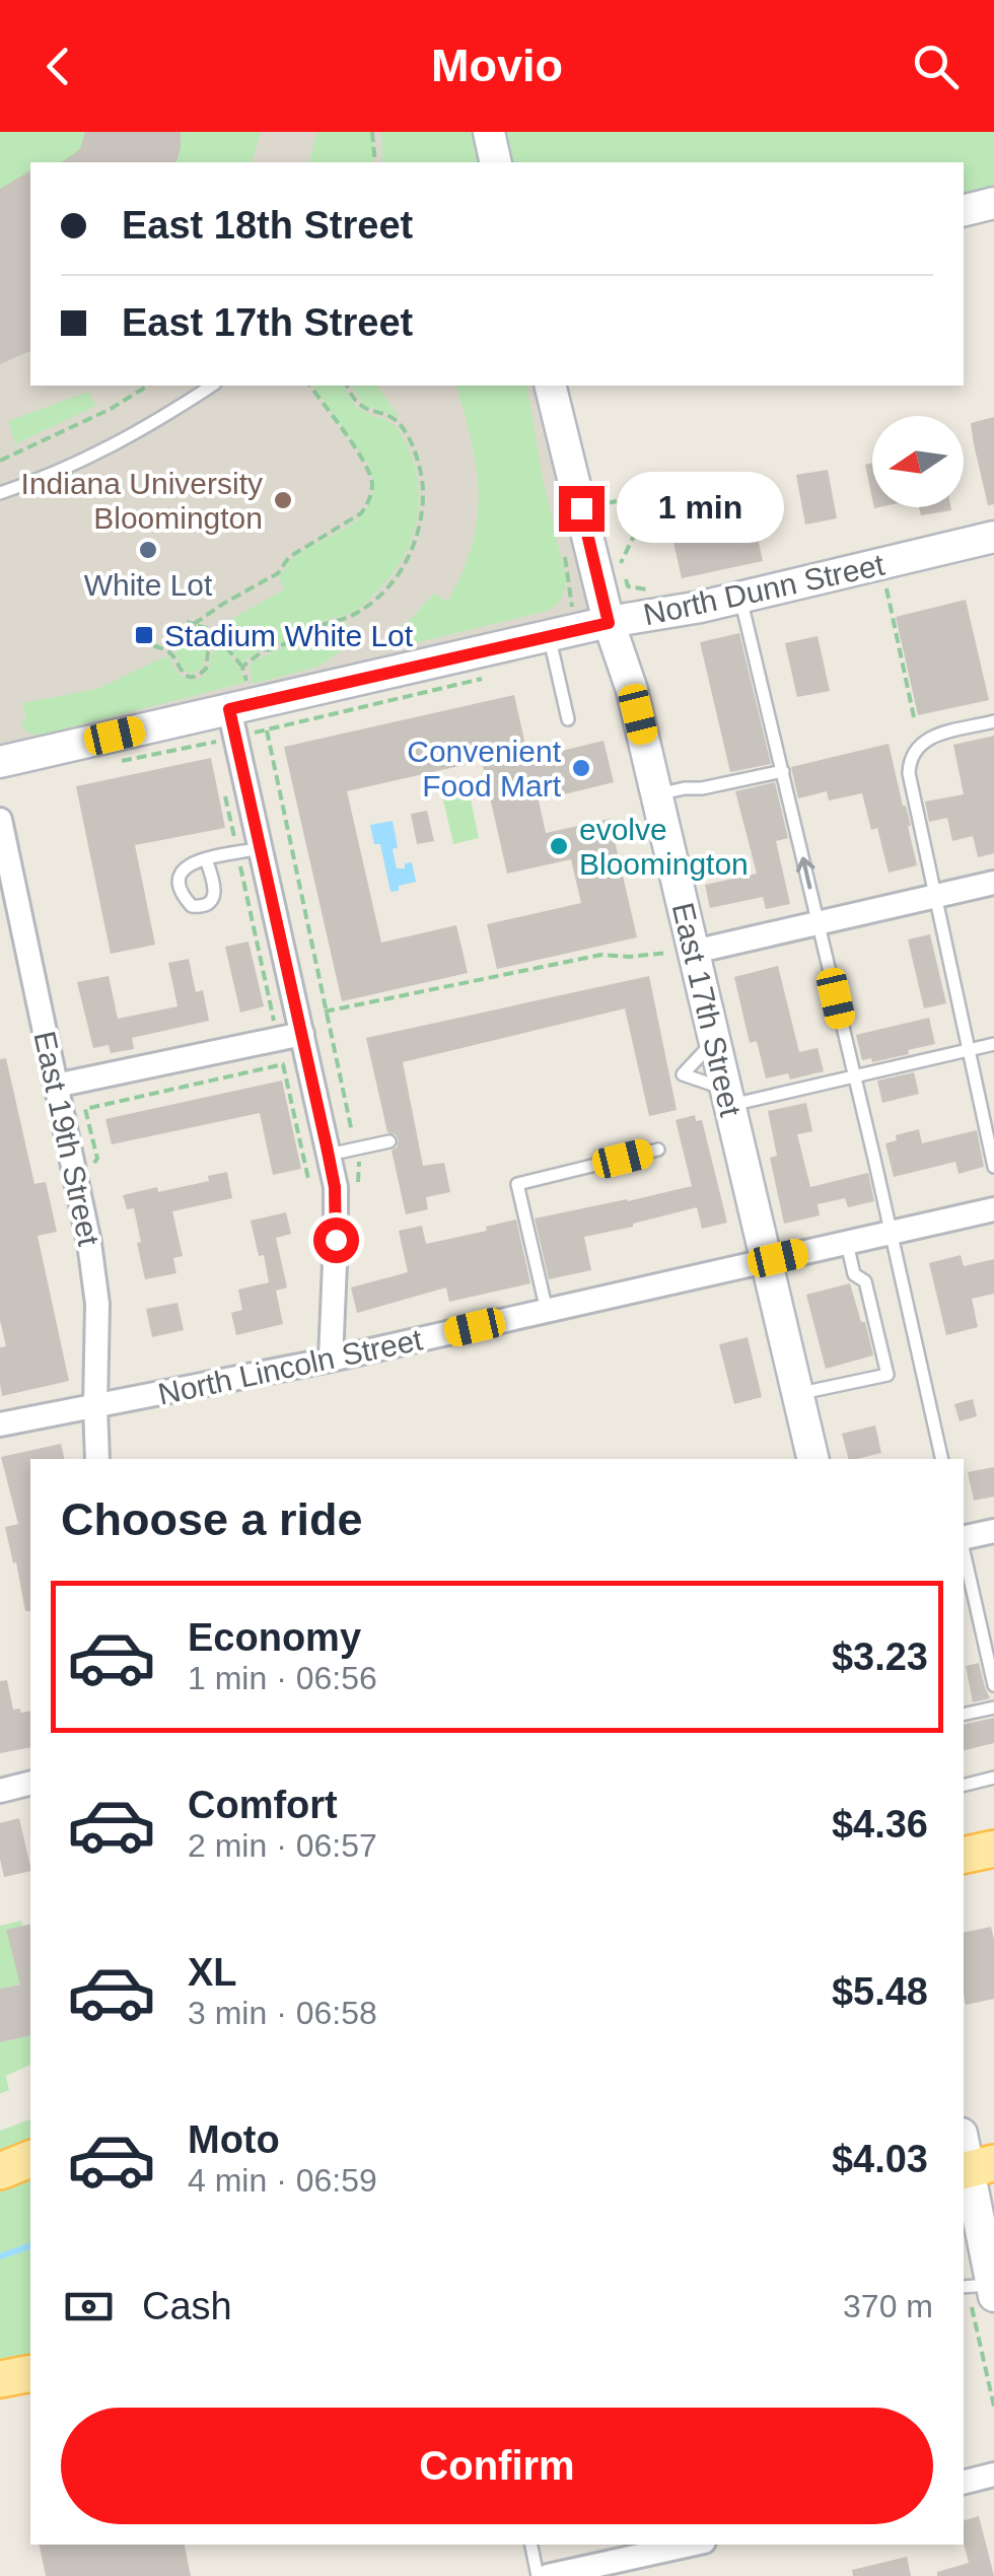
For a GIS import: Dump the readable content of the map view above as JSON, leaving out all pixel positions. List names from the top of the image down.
{
  "streets": {
    "main road": ["North Dunn Street", "East 17th Street"],
    "street": ["East 19th Street", "North Lincoln Street"]
  },
  "crossings": [
    ["North Dunn Street", "East 17th Street"],
    ["East 17th Street", "North Lincoln Street"],
    ["East 19th Street", "North Lincoln Street"]
  ],
  "places": {
    "other": [
      "Indiana University Bloomington",
      "White Lot",
      "Convenient Food Mart",
      "evolve Bloomington"
    ],
    "transit": ["Stadium White Lot"]
  },
  "north": "left",
  "page": {
    "header": "Movio",
    "banner": ["East 18th Street", "East 17th Street"],
    "bubble": "1 min",
    "heading": "Choose a ride",
    "list": [
      {
        "name": "Economy",
        "note": "1 min · 06:56",
        "value": "$3.23"
      },
      {
        "name": "Comfort",
        "note": "2 min · 06:57",
        "value": "$4.36"
      },
      {
        "name": "XL",
        "note": "3 min · 06:58",
        "value": "$5.48"
      },
      {
        "name": "Moto",
        "note": "4 min · 06:59",
        "value": "$4.03"
      }
    ],
    "pay": ["Cash", "370 m"],
    "buttons": "Confirm"
  }
}
